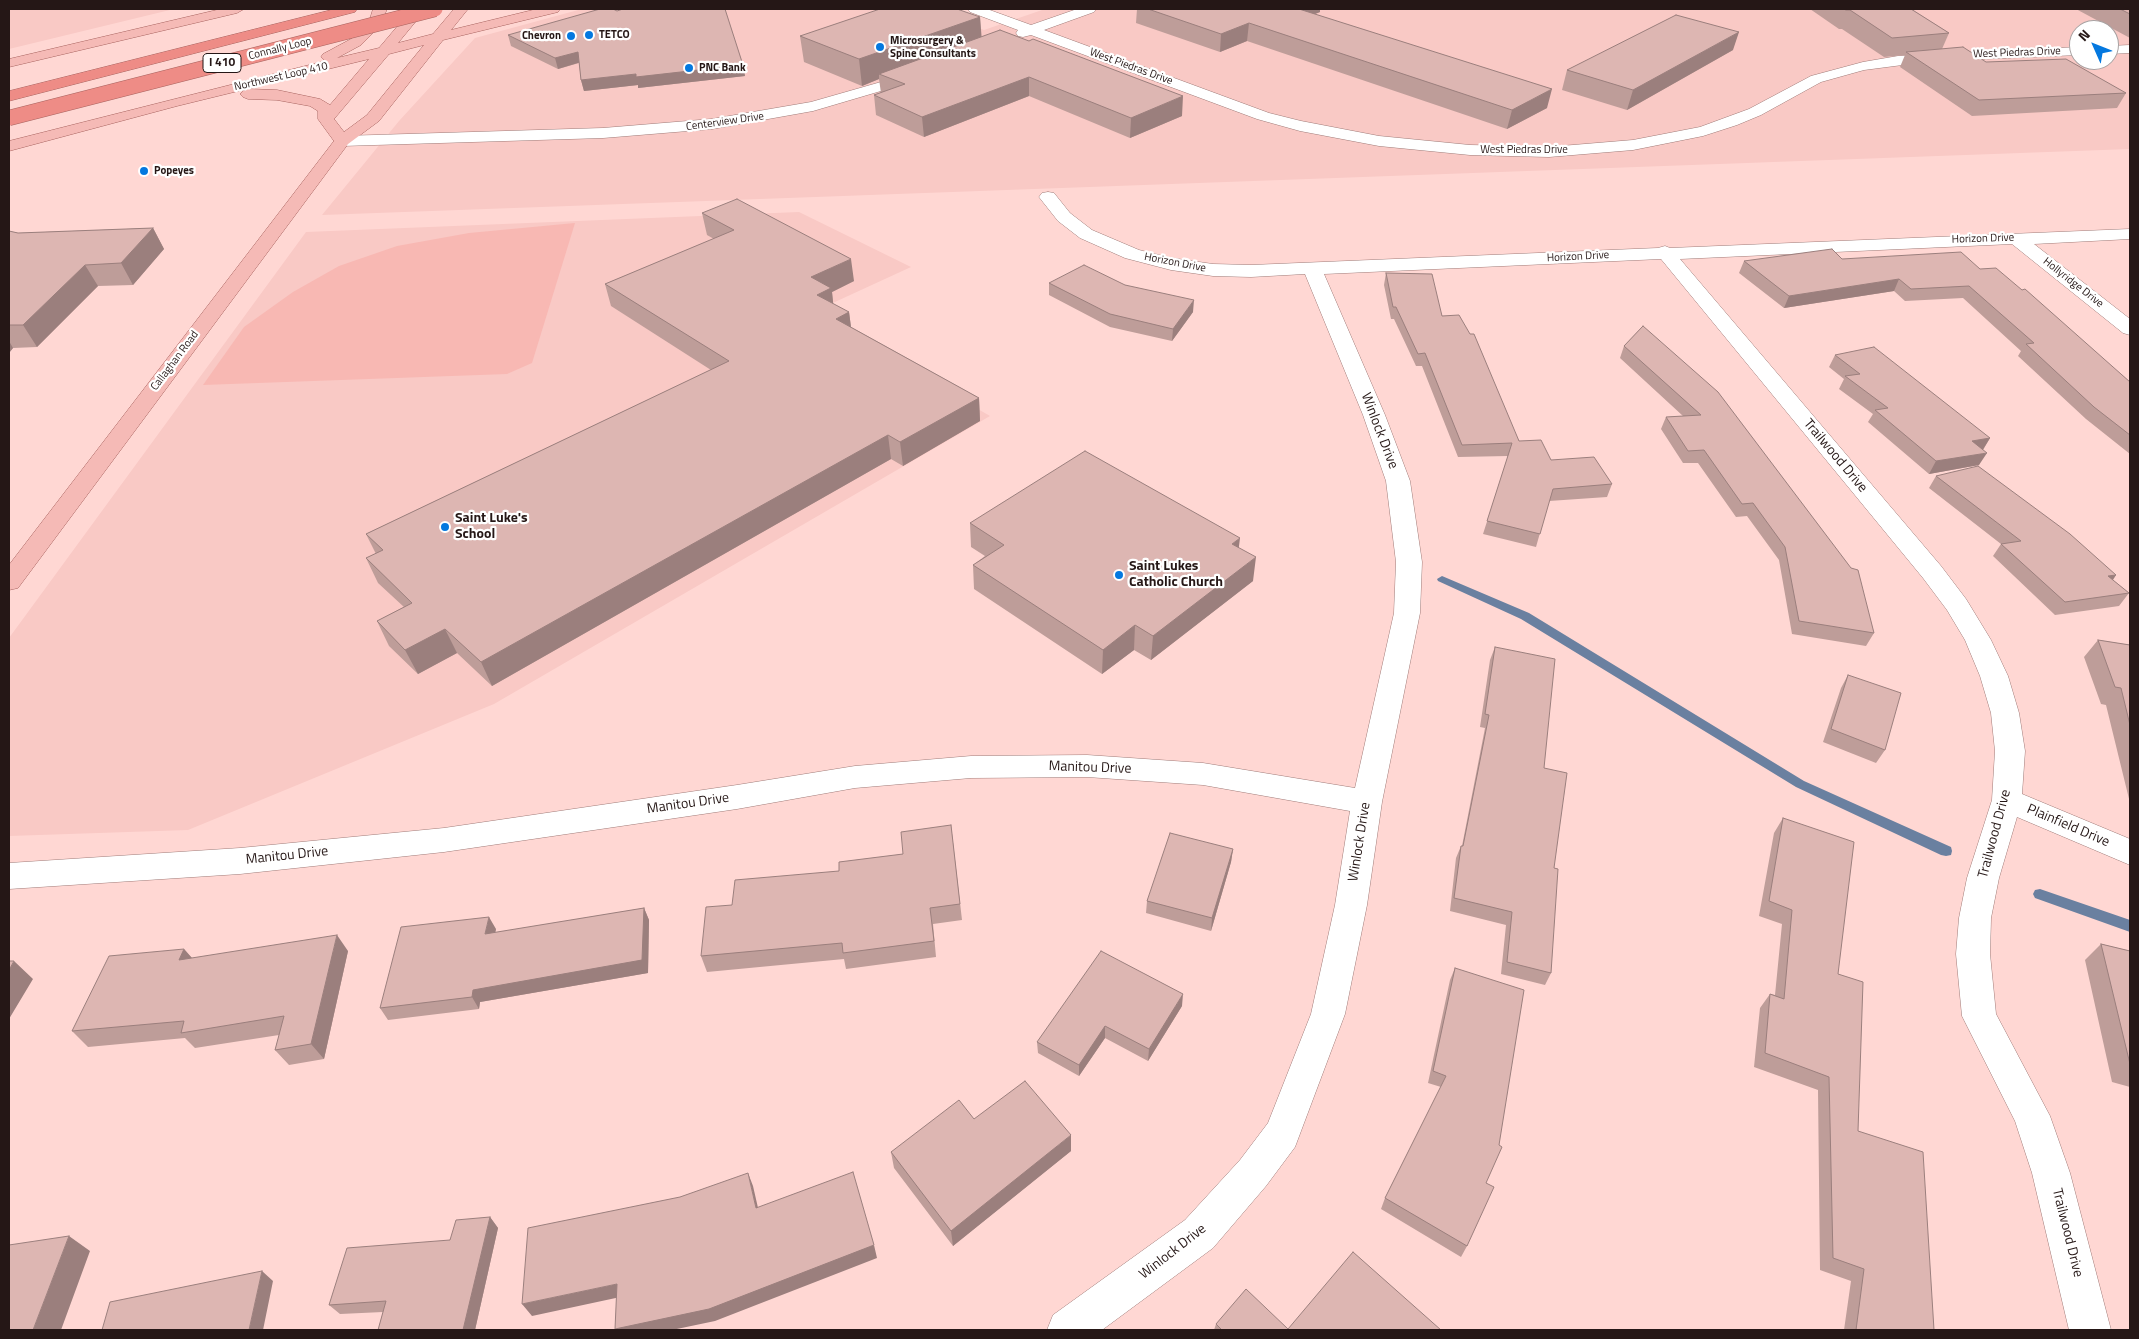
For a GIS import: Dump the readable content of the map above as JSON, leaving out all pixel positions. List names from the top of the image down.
{
  "streets": {
    "highway": ["Connally Loop", "I 410"],
    "main road": ["Northwest Loop 410", "Callaghan Road"],
    "street": [
      "West Piedras Drive",
      "Centerview Drive",
      "Horizon Drive",
      "Hollyridge Drive",
      "Winlock Drive",
      "Trailwood Drive",
      "Manitou Drive",
      "Plainfield Drive"
    ]
  },
  "crossings": [
    ["Northwest Loop 410", "Callaghan Road"],
    ["Centerview Drive", "Callaghan Road"],
    ["Horizon Drive", "Hollyridge Drive"],
    ["Horizon Drive", "Winlock Drive"],
    ["Horizon Drive", "Trailwood Drive"],
    ["Winlock Drive", "Manitou Drive"],
    ["Trailwood Drive", "Plainfield Drive"]
  ],
  "places": [
    "TETCO",
    "Chevron",
    "Microsurgery & Spine Consultants",
    "PNC Bank",
    "Popeyes",
    "Saint Luke's School",
    "Saint Lukes Catholic Church"
  ],
  "north": "top left"
}
